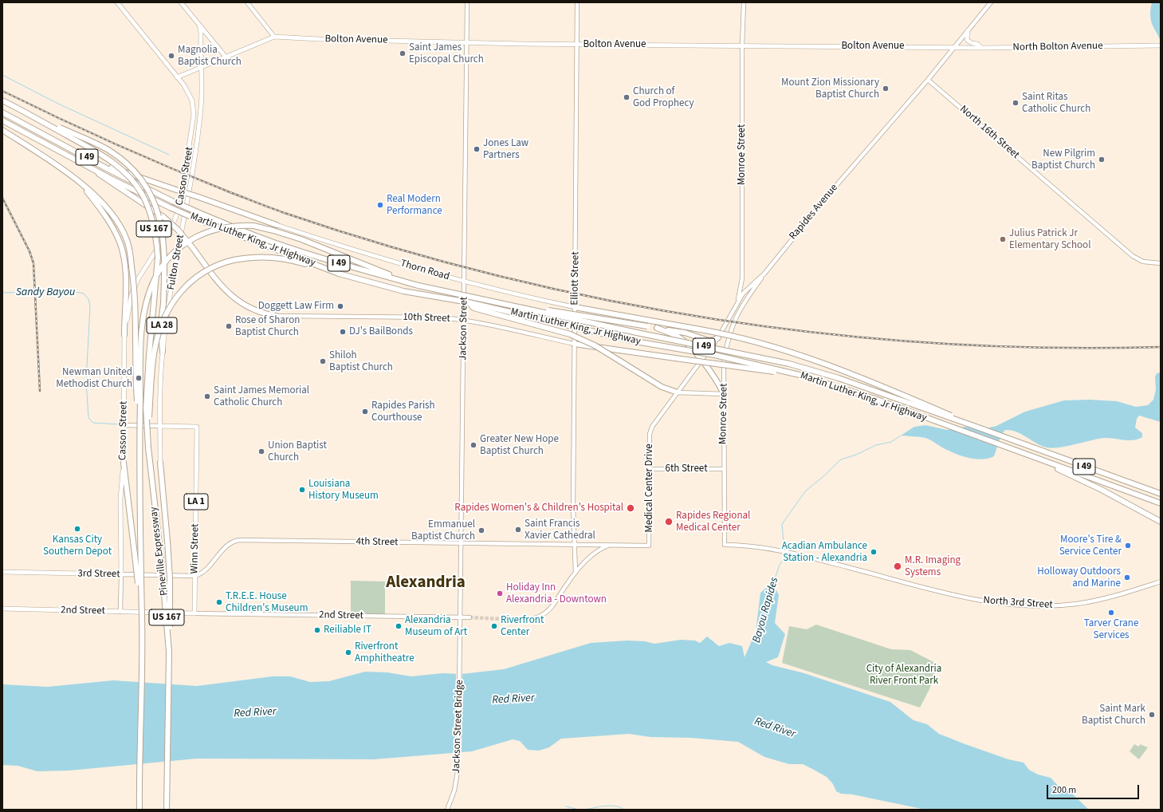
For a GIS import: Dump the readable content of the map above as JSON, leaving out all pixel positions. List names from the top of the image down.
{
  "streets": {
    "highway": [
      "I 49",
      "US 167",
      "Martin Luther King, Jr Highway",
      "LA 28",
      "Pineville Expressway"
    ],
    "main road": [
      "Bolton Avenue",
      "North Bolton Avenue",
      "North 16th Street",
      "Monroe Street",
      "Casson Street",
      "Rapides Avenue",
      "Fulton Street",
      "Thorn Road",
      "Elliott Street",
      "10th Street",
      "Jackson Street",
      "6th Street",
      "Medical Center Drive",
      "LA 1",
      "4th Street",
      "Winn Street",
      "3rd Street",
      "North 3rd Street",
      "2nd Street",
      "Jackson Street Bridge"
    ]
  },
  "crossings": [
    ["Bolton Avenue", "North Bolton Avenue"],
    ["Bolton Avenue", "Monroe Street"],
    ["Bolton Avenue", "Rapides Avenue"],
    ["Bolton Avenue", "Elliott Street"],
    ["Bolton Avenue", "Jackson Street"],
    ["North Bolton Avenue", "Rapides Avenue"],
    ["North 16th Street", "Rapides Avenue"],
    ["Monroe Street", "Rapides Avenue"],
    ["Monroe Street", "6th Street"],
    ["Monroe Street", "North 3rd Street"],
    ["Casson Street", "3rd Street"],
    ["Casson Street", "2nd Street"],
    ["Rapides Avenue", "Medical Center Drive"],
    ["US 167", "LA 28"],
    ["US 167", "Pineville Expressway"],
    ["Martin Luther King, Jr Highway", "LA 28"],
    ["Fulton Street", "Winn Street"],
    ["Thorn Road", "Elliott Street"],
    ["Thorn Road", "Jackson Street"],
    ["Elliott Street", "10th Street"],
    ["Elliott Street", "4th Street"],
    ["10th Street", "Jackson Street"],
    ["LA 28", "Pineville Expressway"],
    ["Jackson Street", "4th Street"],
    ["Jackson Street", "2nd Street"],
    ["Jackson Street", "Jackson Street Bridge"],
    ["6th Street", "Medical Center Drive"],
    ["Medical Center Drive", "4th Street"],
    ["4th Street", "Winn Street"],
    ["4th Street", "3rd Street"],
    ["Winn Street", "3rd Street"],
    ["Winn Street", "2nd Street"]
  ],
  "districts": ["Alexandria"],
  "water": ["Sandy Bayou", "Bayou Rapides", "Red River"],
  "parks": ["City of Alexandria River Front Park"],
  "places": [
    "Saint James Episcopal Church",
    "Magnolia Baptist Church",
    "Mount Zion Missionary Baptist Church",
    "Church of God Prophecy",
    "Saint Ritas Catholic Church",
    "Jones Law Partners",
    "New Pilgrim Baptist Church",
    "Real Modern Performance",
    "Julius Patrick Jr Elementary School",
    "Doggett Law Firm",
    "Rose of Sharon Baptist Church",
    "DJ's BailBonds",
    "Shiloh Baptist Church",
    "Newman United Methodist Church",
    "Saint James Memorial Catholic Church",
    "Rapides Parish Courthouse",
    "Greater New Hope Baptist Church",
    "Union Baptist Church",
    "Louisiana History Museum",
    "Rapides Women's & Children's Hospital",
    "Rapides Regional Medical Center",
    "Kansas City Southern Depot",
    "Saint Francis Xavier Cathedral",
    "Emmanuel Baptist Church",
    "Moore's Tire & Service Center",
    "Acadian Ambulance Station - Alexandria",
    "M.R. Imaging Systems",
    "Holloway Outdoors and Marine",
    "Holiday Inn Alexandria - Downtown",
    "T.R.E.E. House Children's Museum",
    "Tarver Crane Services",
    "Alexandria Museum of Art",
    "Riverfront Center",
    "Reiliable IT",
    "Riverfront Amphitheatre",
    "Saint Mark Baptist Church"
  ],
  "scale_bar": "200 m"
}
